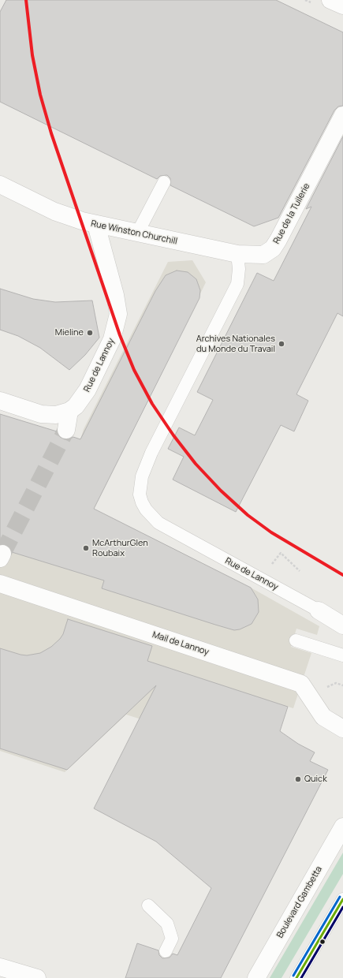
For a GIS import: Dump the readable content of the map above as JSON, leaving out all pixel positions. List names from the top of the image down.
{
  "streets": {
    "street": [
      "Rue de la Tuilerie",
      "Rue Winston Churchill",
      "Rue de Lannoy",
      "Mail de Lannoy",
      "Boulevard Gambetta"
    ]
  },
  "crossings": [
    ["Rue de la Tuilerie", "Rue Winston Churchill"],
    ["Rue de la Tuilerie", "Rue de Lannoy"],
    ["Rue Winston Churchill", "Rue de Lannoy"]
  ],
  "places": [
    "Mieline",
    "Archives Nationales du Monde du Travail",
    "McArthurGlen Roubaix",
    "Quick"
  ]
}
